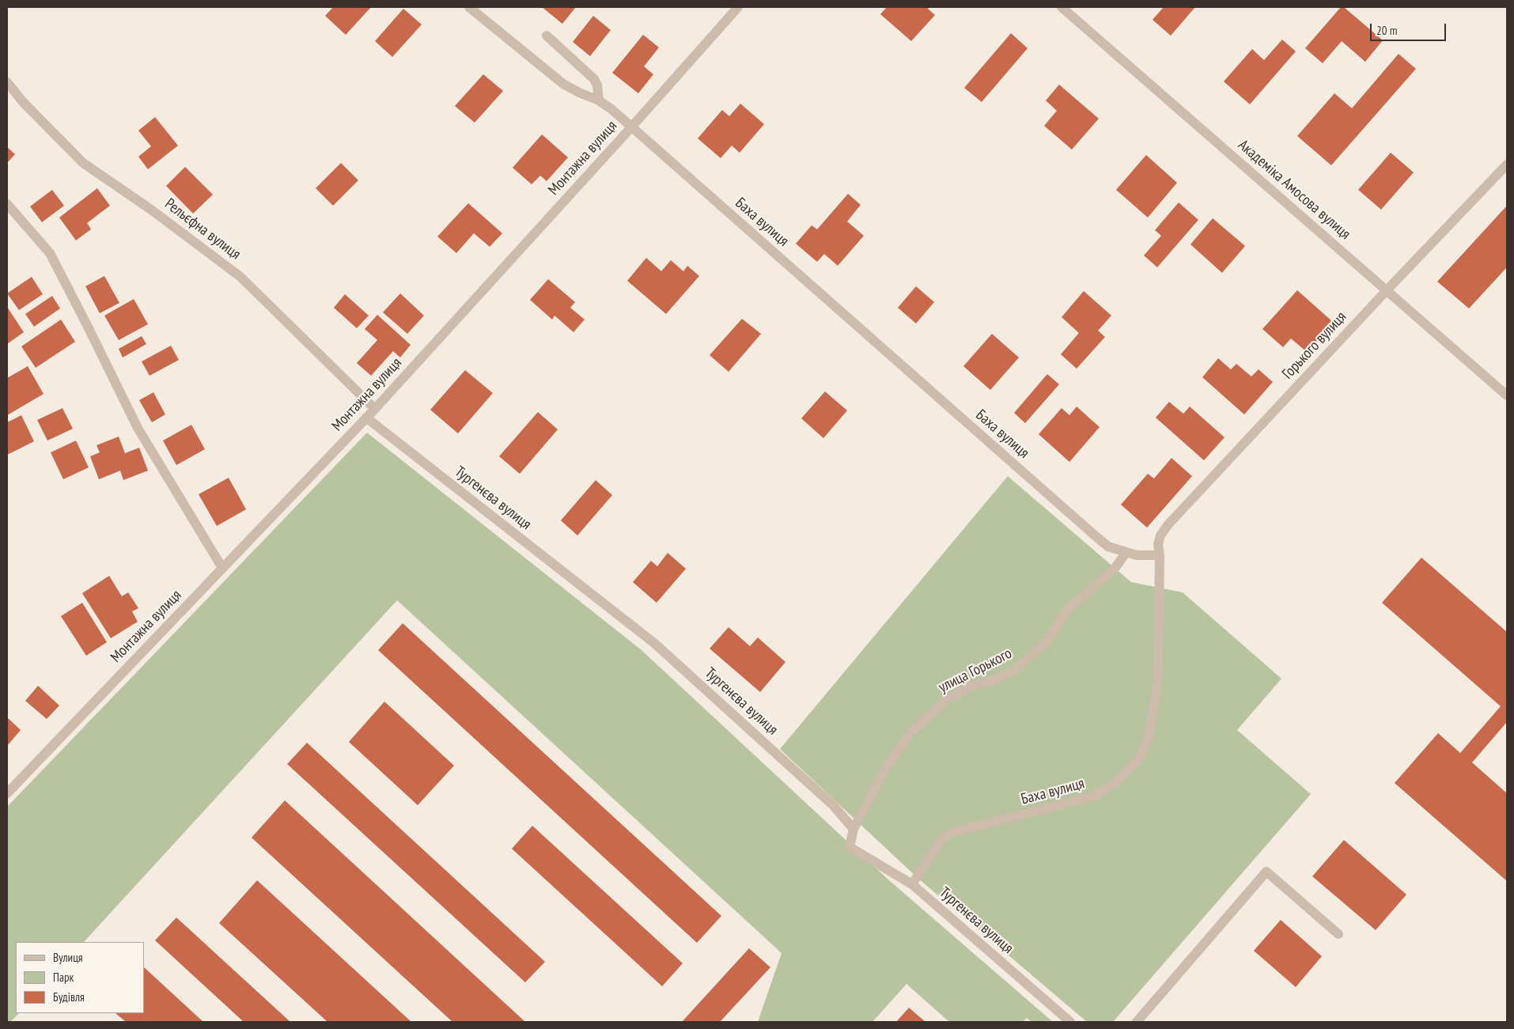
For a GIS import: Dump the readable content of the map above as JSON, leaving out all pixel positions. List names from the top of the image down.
{
  "streets": {
    "street": [
      "Монтажна вулиця",
      "Академіка Амосова вулиця",
      "Баха вулиця",
      "Рельєфна вулиця",
      "Горького вулиця",
      "Тургенєва вулиця",
      "улица Горького"
    ]
  },
  "crossings": [
    ["Монтажна вулиця", "Баха вулиця"],
    ["Монтажна вулиця", "Рельєфна вулиця"],
    ["Монтажна вулиця", "Тургенєва вулиця"],
    ["Академіка Амосова вулиця", "Горького вулиця"],
    ["Баха вулиця", "Горького вулиця"],
    ["Баха вулиця", "Тургенєва вулиця"],
    ["Баха вулиця", "улица Горького"],
    ["Тургенєва вулиця", "улица Горького"]
  ],
  "legend": ["Вулиця", "Парк", "Будівля"],
  "scale_bar": "20 m"
}
